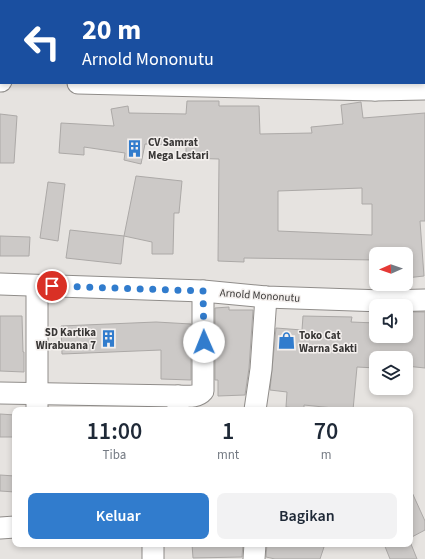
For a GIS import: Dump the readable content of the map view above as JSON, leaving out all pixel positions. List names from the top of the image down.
{
  "streets": {
    "street": ["Arnold Mononutu"]
  },
  "places": {
    "building": ["CV Samrat Mega Lestari", "SD Kartika Wirabuana 7"],
    "shop": ["Toko Cat Warna Sakti"]
  },
  "north": "left",
  "page": {
    "turn": ["20 m", "Arnold Mononutu"],
    "eta": [
      "11:00",
      "Tiba",
      "1",
      "mnt",
      "70",
      "m"
    ],
    "buttons": ["Keluar", "Bagikan"]
  }
}
